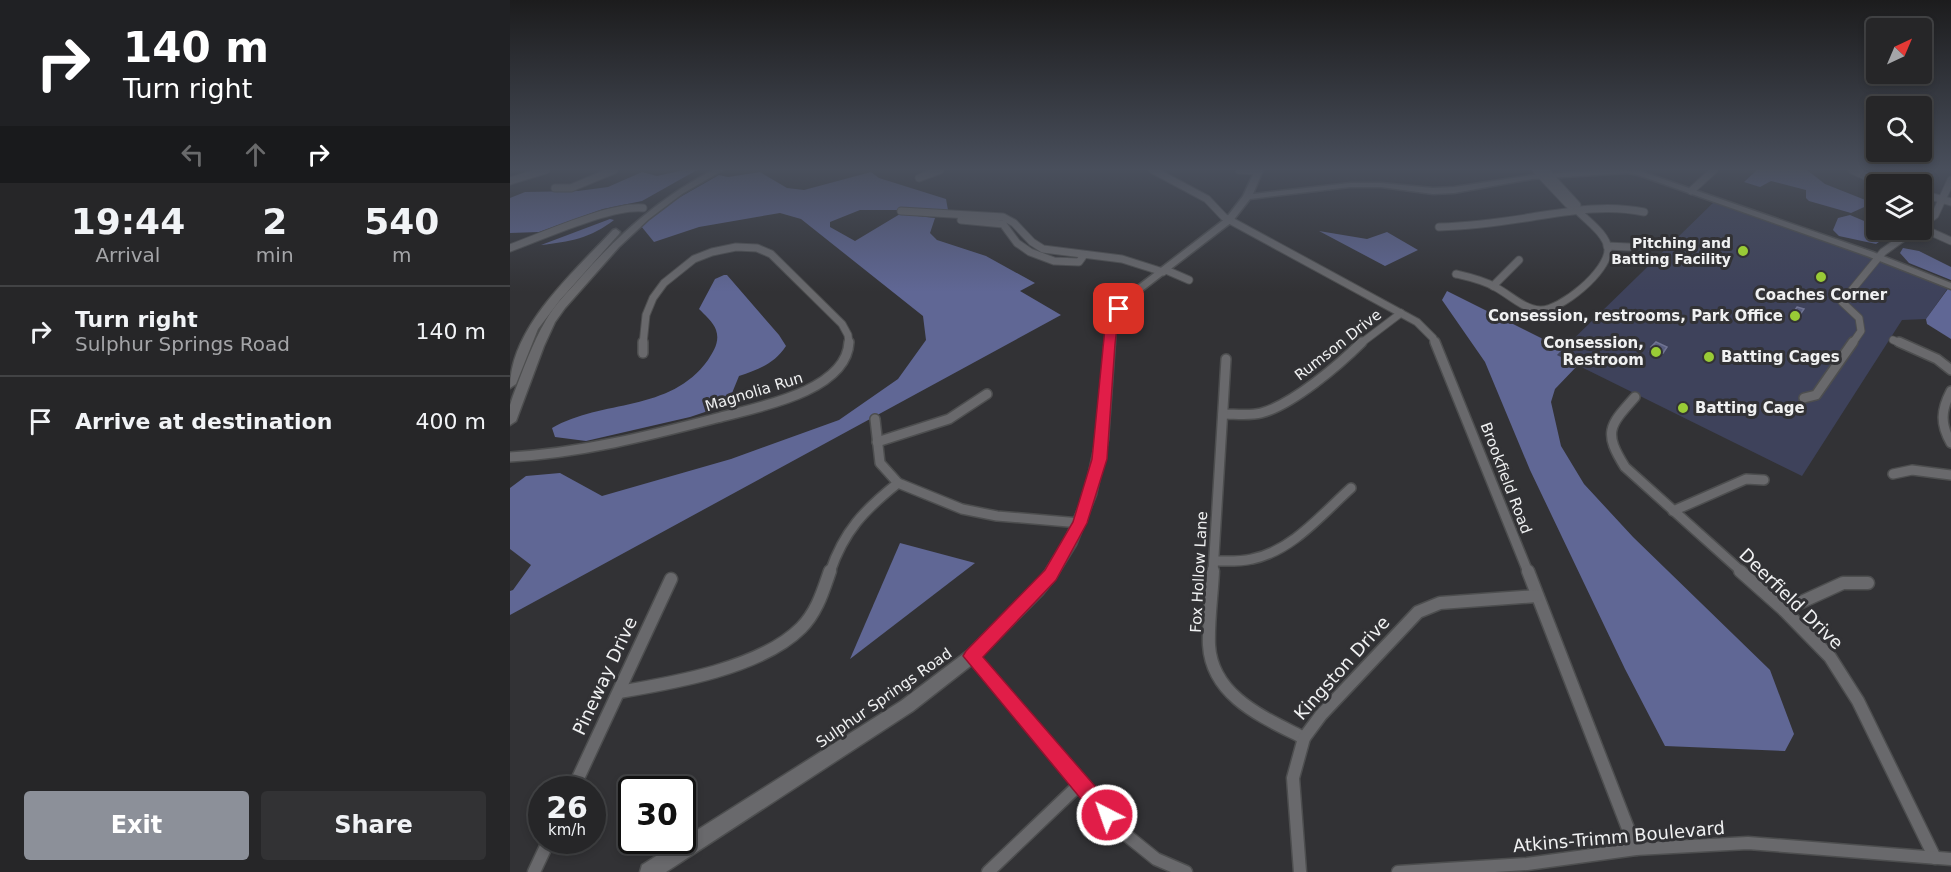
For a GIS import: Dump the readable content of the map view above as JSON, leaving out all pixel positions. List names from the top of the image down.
{
  "streets": {
    "street": [
      "Rumson Drive",
      "Magnolia Run",
      "Brookfield Road",
      "Fox Hollow Lane",
      "Deerfield Drive",
      "Kingston Drive",
      "Pineway Drive",
      "Sulphur Springs Road",
      "Atkins-Trimm Boulevard"
    ]
  },
  "crossings": [
    ["Rumson Drive", "Brookfield Road"],
    ["Rumson Drive", "Fox Hollow Lane"],
    ["Brookfield Road", "Kingston Drive"],
    ["Brookfield Road", "Sulphur Springs Road"],
    ["Brookfield Road", "Atkins-Trimm Boulevard"],
    ["Fox Hollow Lane", "Kingston Drive"],
    ["Deerfield Drive", "Atkins-Trimm Boulevard"]
  ],
  "places": [
    "Pitching and Batting Facility",
    "Coaches Corner",
    "Consession, restrooms, Park Office",
    "Consession, Restroom",
    "Batting Cages",
    "Batting Cage"
  ],
  "north": "top right",
  "page": {
    "turn": ["140 m", "Turn right"],
    "eta": [
      "19:44",
      "Arrival",
      "2",
      "min",
      "540",
      "m"
    ],
    "list": [
      {
        "name": "Turn right",
        "note": "Sulphur Springs Road",
        "value": "140 m"
      },
      {
        "name": "Arrive at destination",
        "value": "400 m"
      }
    ],
    "speed": "26 km/h",
    "limit": "30",
    "buttons": ["Exit", "Share"]
  }
}
